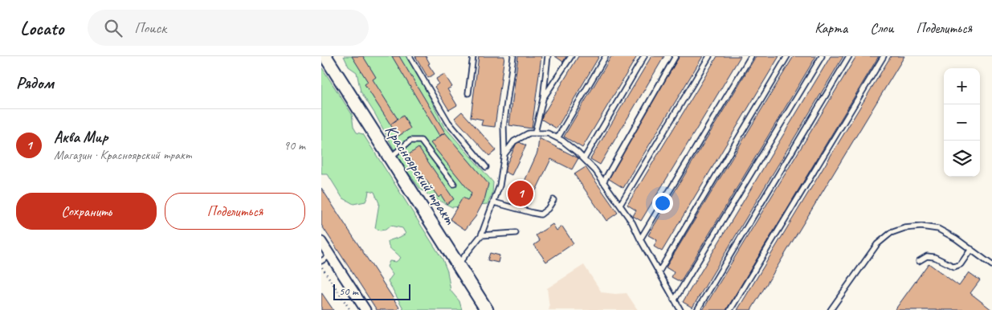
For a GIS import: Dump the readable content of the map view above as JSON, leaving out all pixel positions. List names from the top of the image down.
{
  "streets": {
    "main road": ["Красноярский тракт"]
  },
  "scale_bar": "50 m",
  "page": {
    "header": "Locato",
    "search": "Поиск",
    "nav": ["Карта", "Слои", "Поделиться"],
    "heading": "Рядом",
    "map_buttons": ["+", "−"],
    "list": [
      {
        "mark": "1",
        "name": "Аква Мир",
        "note": "Магазин · Красноярский тракт",
        "value": "90 m"
      }
    ],
    "pins": "1",
    "buttons": ["Сохранить", "Поделиться"],
    "scale": "50 m"
  }
}
